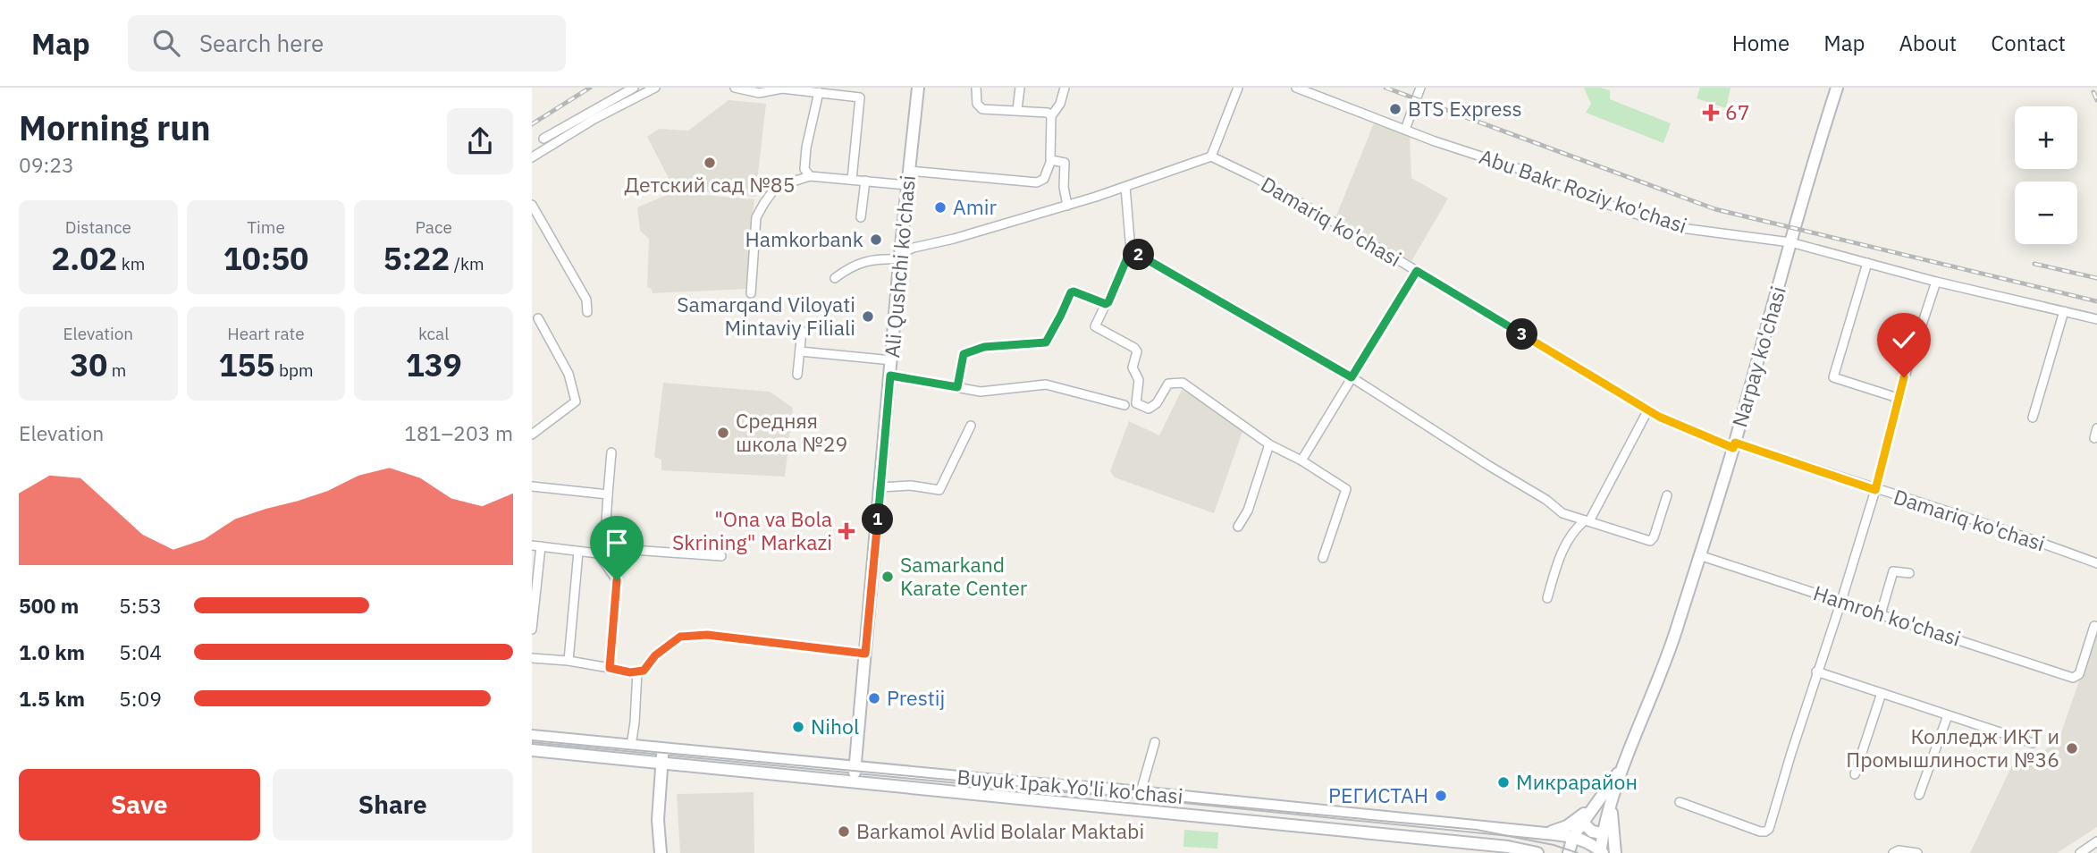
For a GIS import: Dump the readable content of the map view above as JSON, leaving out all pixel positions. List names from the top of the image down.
{
  "streets": {
    "main road": ["Ali Qushchi ko'chasi", "Narpay ko'chasi", "Buyuk Ipak Yo'li ko'chasi"],
    "street": ["Abu Bakr Roziy ko'chasi", "Damariq ko'chasi", "Hamroh ko'chasi"]
  },
  "crossings": [
    ["Abu Bakr Roziy ko'chasi", "Narpay ko'chasi"],
    ["Damariq ko'chasi", "Narpay ko'chasi"],
    ["Ali Qushchi ko'chasi", "Buyuk Ipak Yo'li ko'chasi"],
    ["Narpay ko'chasi", "Hamroh ko'chasi"],
    ["Narpay ko'chasi", "Buyuk Ipak Yo'li ko'chasi"]
  ],
  "places": {
    "other": [
      "BTS Express",
      "Детский сад №85",
      "Amir",
      "Hamkorbank",
      "Samarqand Viloyati Mintaviy Filiali",
      "Средняя школа №29",
      "Samarkand Karate Center",
      "Prestij",
      "Nihol",
      "Колледж ИКТ и Промышлиности №36",
      "Микрарайон",
      "РЕГИСТАН",
      "Barkamol Avlid Bolalar Maktabi"
    ],
    "health": ["67", "\"Ona va Bola Skrining\" Markazi"]
  },
  "page": {
    "header": "Map",
    "search": "Search here",
    "nav": [
      "Home",
      "Map",
      "About",
      "Contact"
    ],
    "heading": ["Morning run", "09:23"],
    "map_buttons": ["+", "−"],
    "stats": [
      ["Distance", "2.02 km"],
      ["Time", "10:50"],
      ["Pace", "5:22 /km"],
      ["Elevation", "30 m"],
      ["Heart rate", "155 bpm"],
      ["kcal", "139"]
    ],
    "pins": ["2", "3", "1"],
    "chart": ["Elevation", "181–203 m"],
    "list": [
      {
        "name": "500 m",
        "note": "5:53"
      },
      {
        "name": "1.0 km",
        "note": "5:04"
      },
      {
        "name": "1.5 km",
        "note": "5:09"
      }
    ],
    "buttons": ["Save", "Share"]
  }
}
